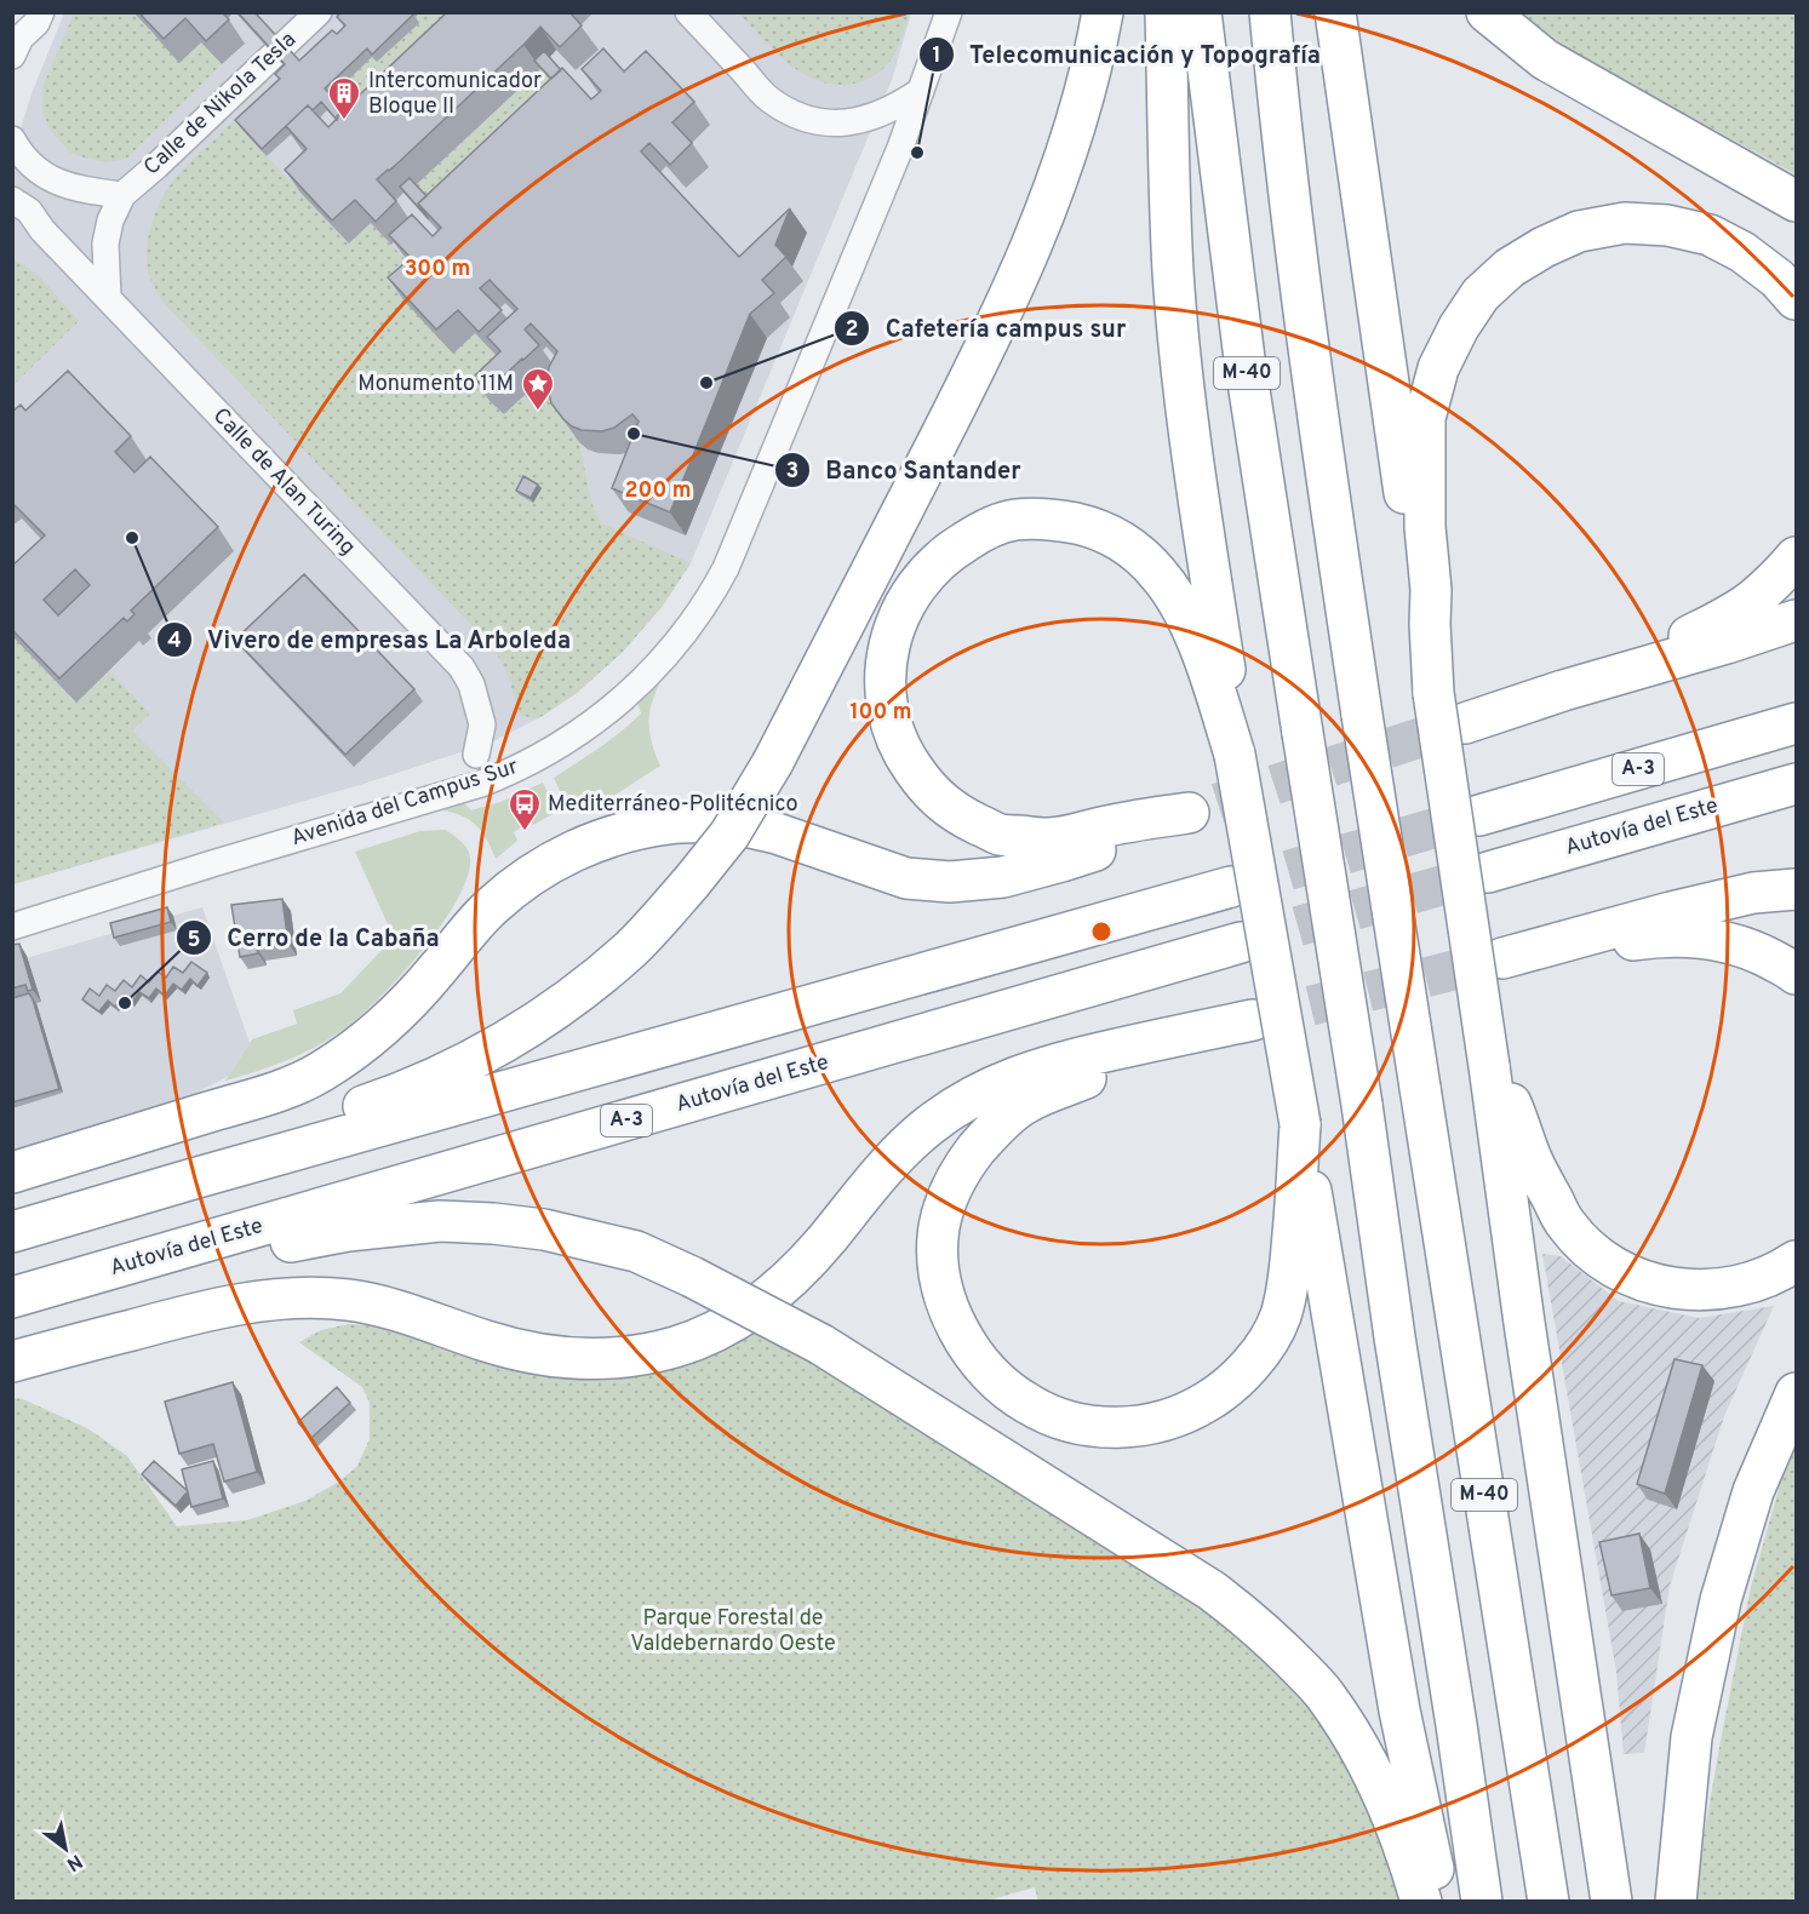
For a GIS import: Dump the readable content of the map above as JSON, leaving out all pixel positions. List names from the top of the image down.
{
  "streets": {
    "highway": ["M-40", "A-3", "Autovía del Este"],
    "street": ["Calle de Nikola Tesla", "Calle de Alan Turing", "Avenida del Campus Sur"]
  },
  "crossings": [
    ["Calle de Nikola Tesla", "Calle de Alan Turing"]
  ],
  "parks": ["Parque Forestal de Valdebernardo Oeste"],
  "places": {
    "building": ["Intercomunicador Bloque II"],
    "other": [
      "Telecomunicación y Topografía",
      "Cafetería campus sur",
      "Banco Santander",
      "Vivero de empresas La Arboleda",
      "Cerro de la Cabaña"
    ],
    "place": ["Monumento 11M"],
    "bus stop": ["Mediterráneo-Politécnico"]
  },
  "north": "bottom right",
  "rings": ["300 m", "200 m", "100 m"]
}
